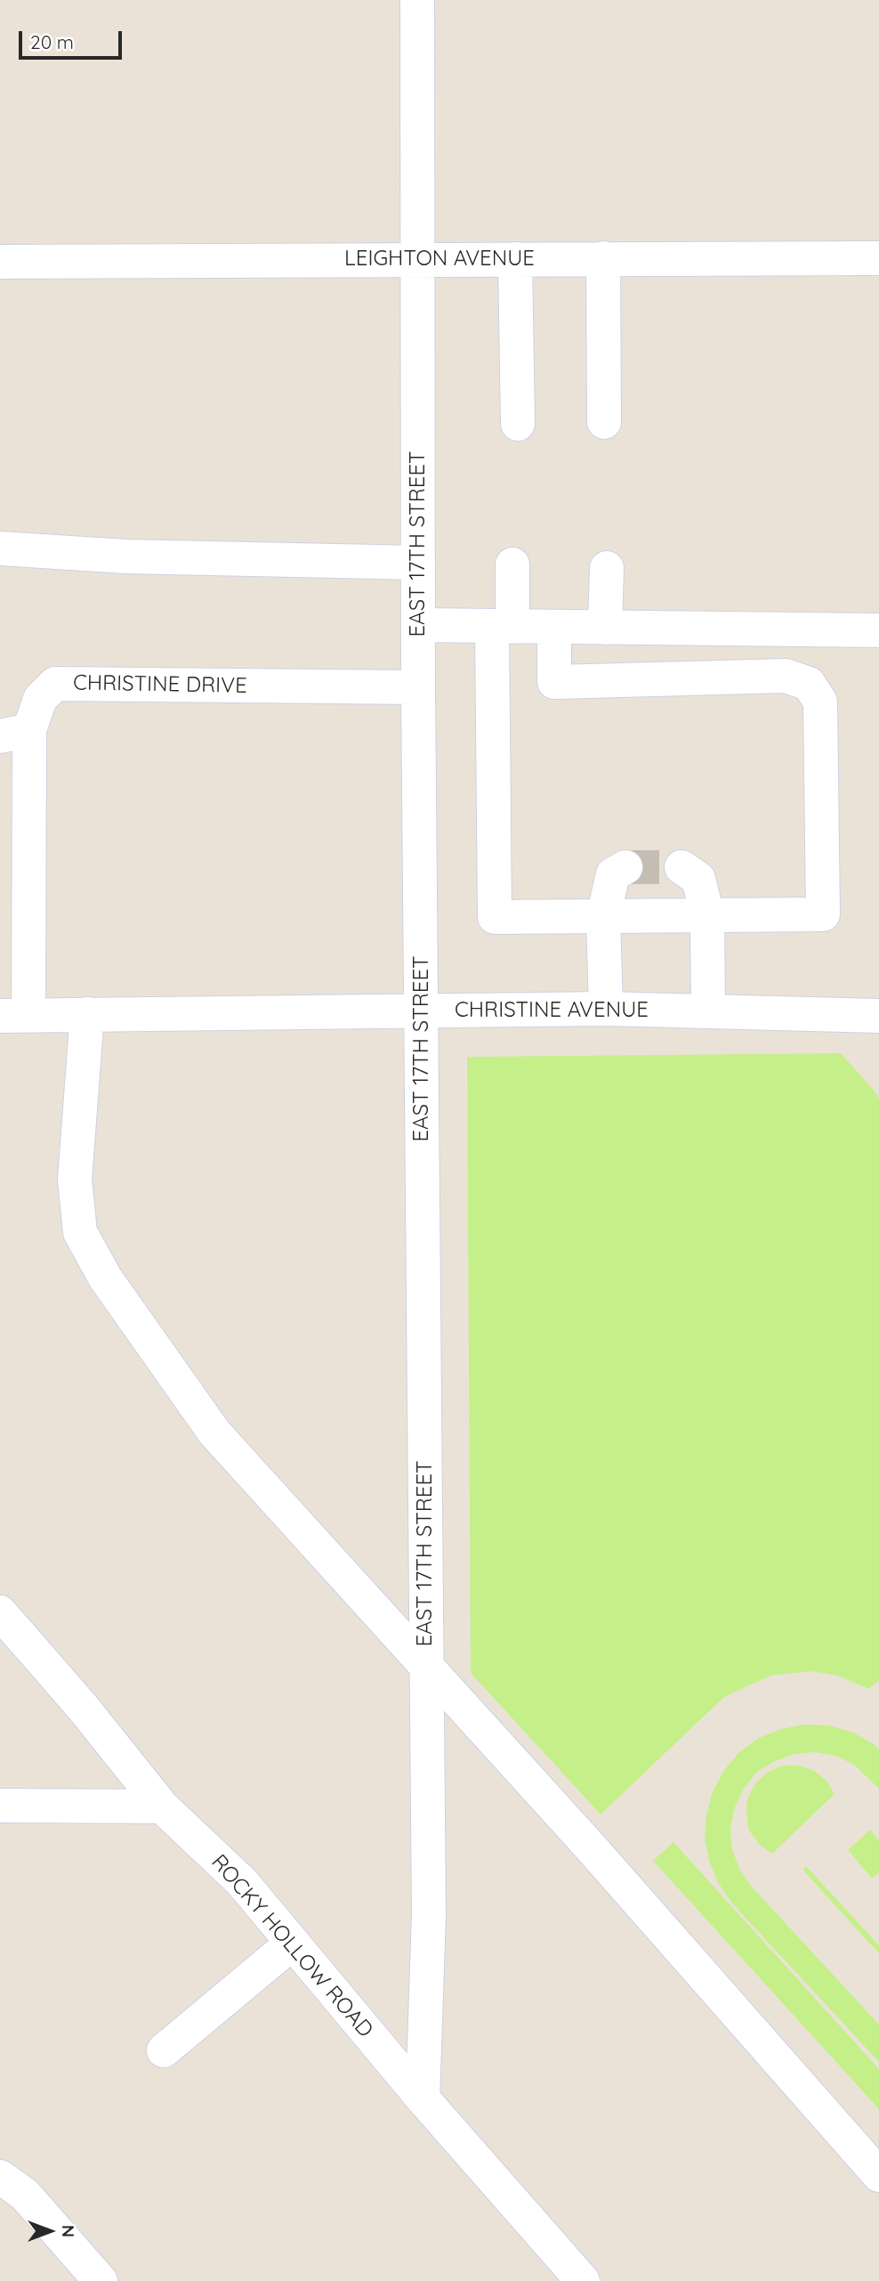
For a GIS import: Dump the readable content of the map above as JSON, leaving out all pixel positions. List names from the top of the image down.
{
  "streets": {
    "street": [
      "LEIGHTON AVENUE",
      "EAST 17TH STREET",
      "CHRISTINE DRIVE",
      "CHRISTINE AVENUE",
      "ROCKY HOLLOW ROAD"
    ]
  },
  "crossings": [
    ["LEIGHTON AVENUE", "EAST 17TH STREET"],
    ["EAST 17TH STREET", "CHRISTINE DRIVE"],
    ["EAST 17TH STREET", "CHRISTINE AVENUE"],
    ["EAST 17TH STREET", "ROCKY HOLLOW ROAD"],
    ["CHRISTINE DRIVE", "CHRISTINE AVENUE"]
  ],
  "scale_bar": "20 m",
  "north": "right"
}
